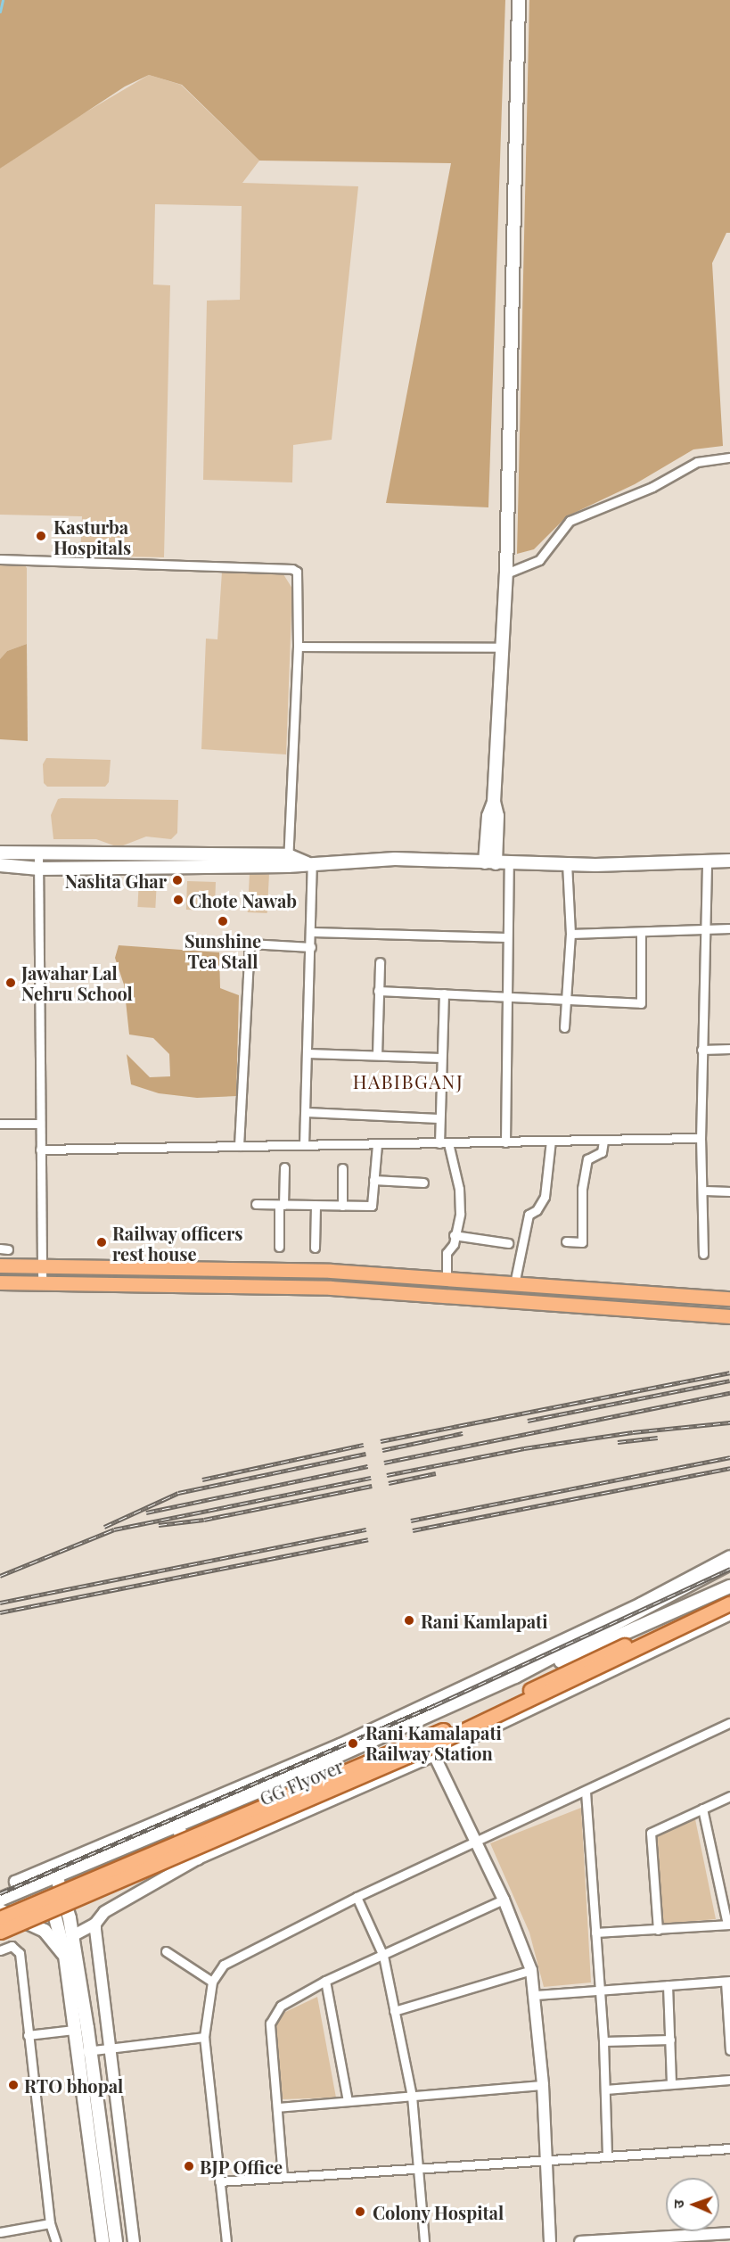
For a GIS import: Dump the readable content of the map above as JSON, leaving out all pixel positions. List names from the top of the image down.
{
  "streets": {
    "main road": ["GG Flyover"]
  },
  "districts": ["HABIBGANJ"],
  "places": [
    "Kasturba Hospitals",
    "Nashta Ghar",
    "Chote Nawab",
    "Sunshine Tea Stall",
    "Jawahar Lal Nehru School",
    "Railway officers rest house",
    "Rani Kamlapati",
    "Rani Kamalapati Railway Station",
    "RTO bhopal",
    "BJP Office",
    "Colony Hospital"
  ],
  "north": "left"
}
